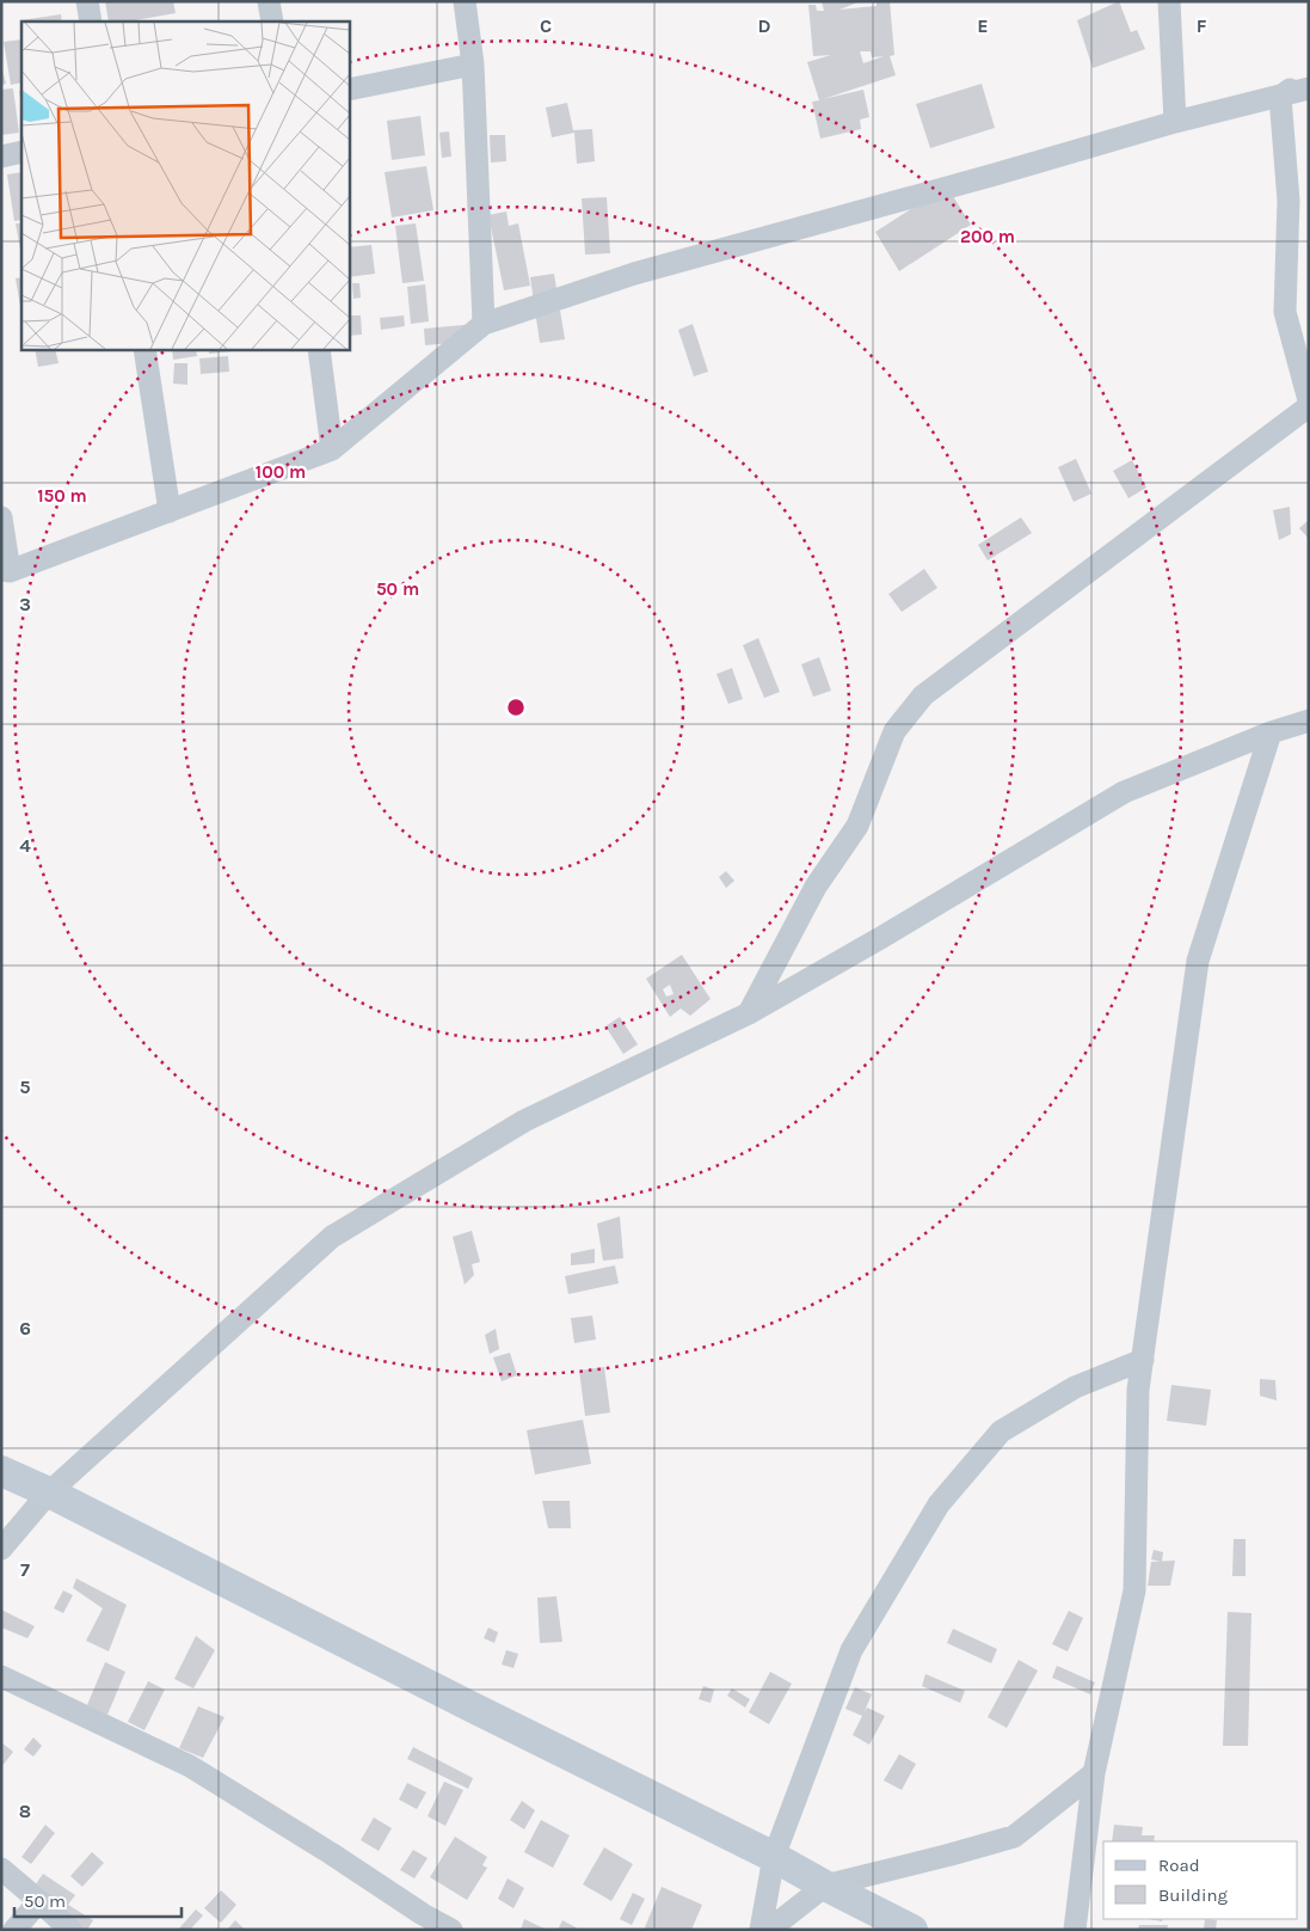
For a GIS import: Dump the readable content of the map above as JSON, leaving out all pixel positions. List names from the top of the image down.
{
  "legend": ["Road", "Building"],
  "scale_bar": "50 m",
  "grid": {
    "columns": [
      "C",
      "D",
      "E",
      "F"
    ],
    "rows": [
      "3",
      "4",
      "5",
      "6",
      "7",
      "8"
    ]
  },
  "rings": [
    "200 m",
    "100 m",
    "150 m",
    "50 m"
  ]
}
